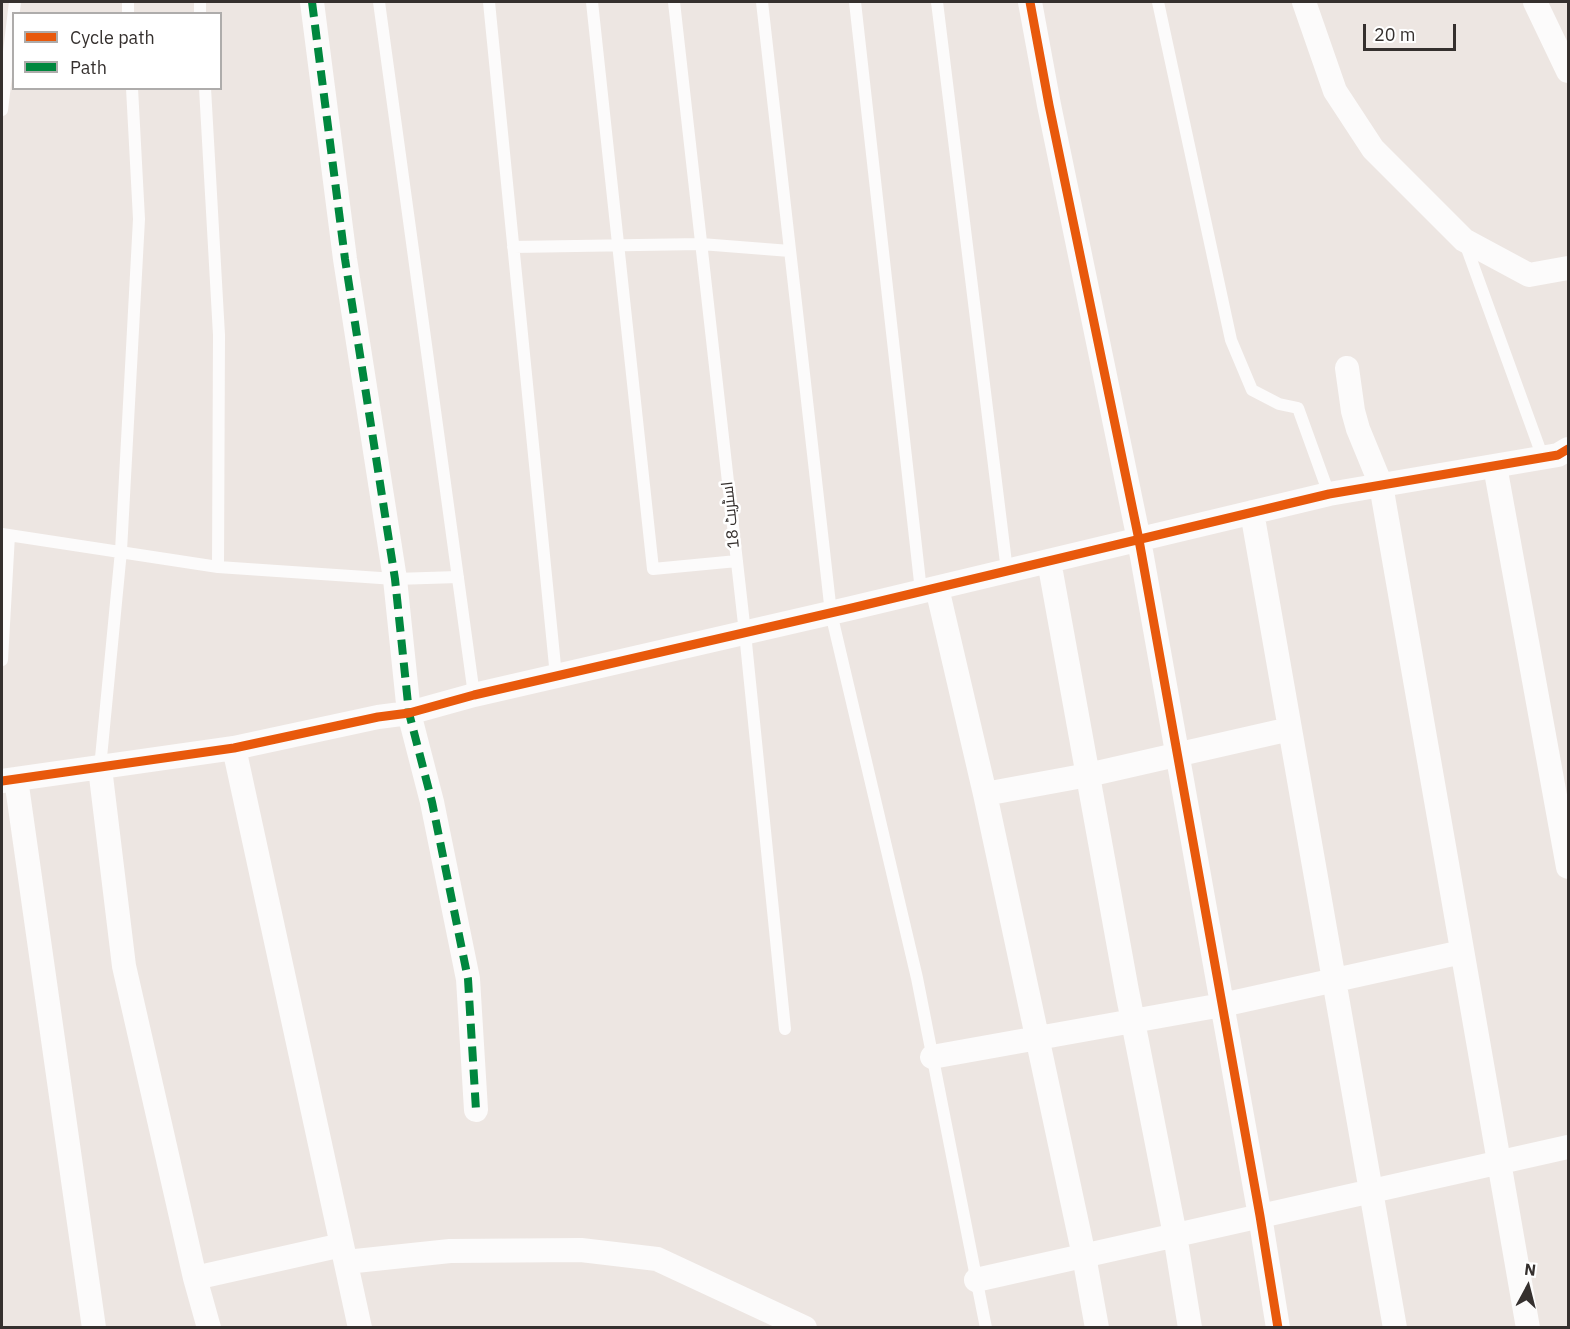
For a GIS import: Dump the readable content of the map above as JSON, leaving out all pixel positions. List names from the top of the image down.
{
  "streets": {
    "lane": ["اسٹریٹ 18"]
  },
  "legend": ["Cycle path", "Path"],
  "scale_bar": "20 m",
  "north": "top"
}
